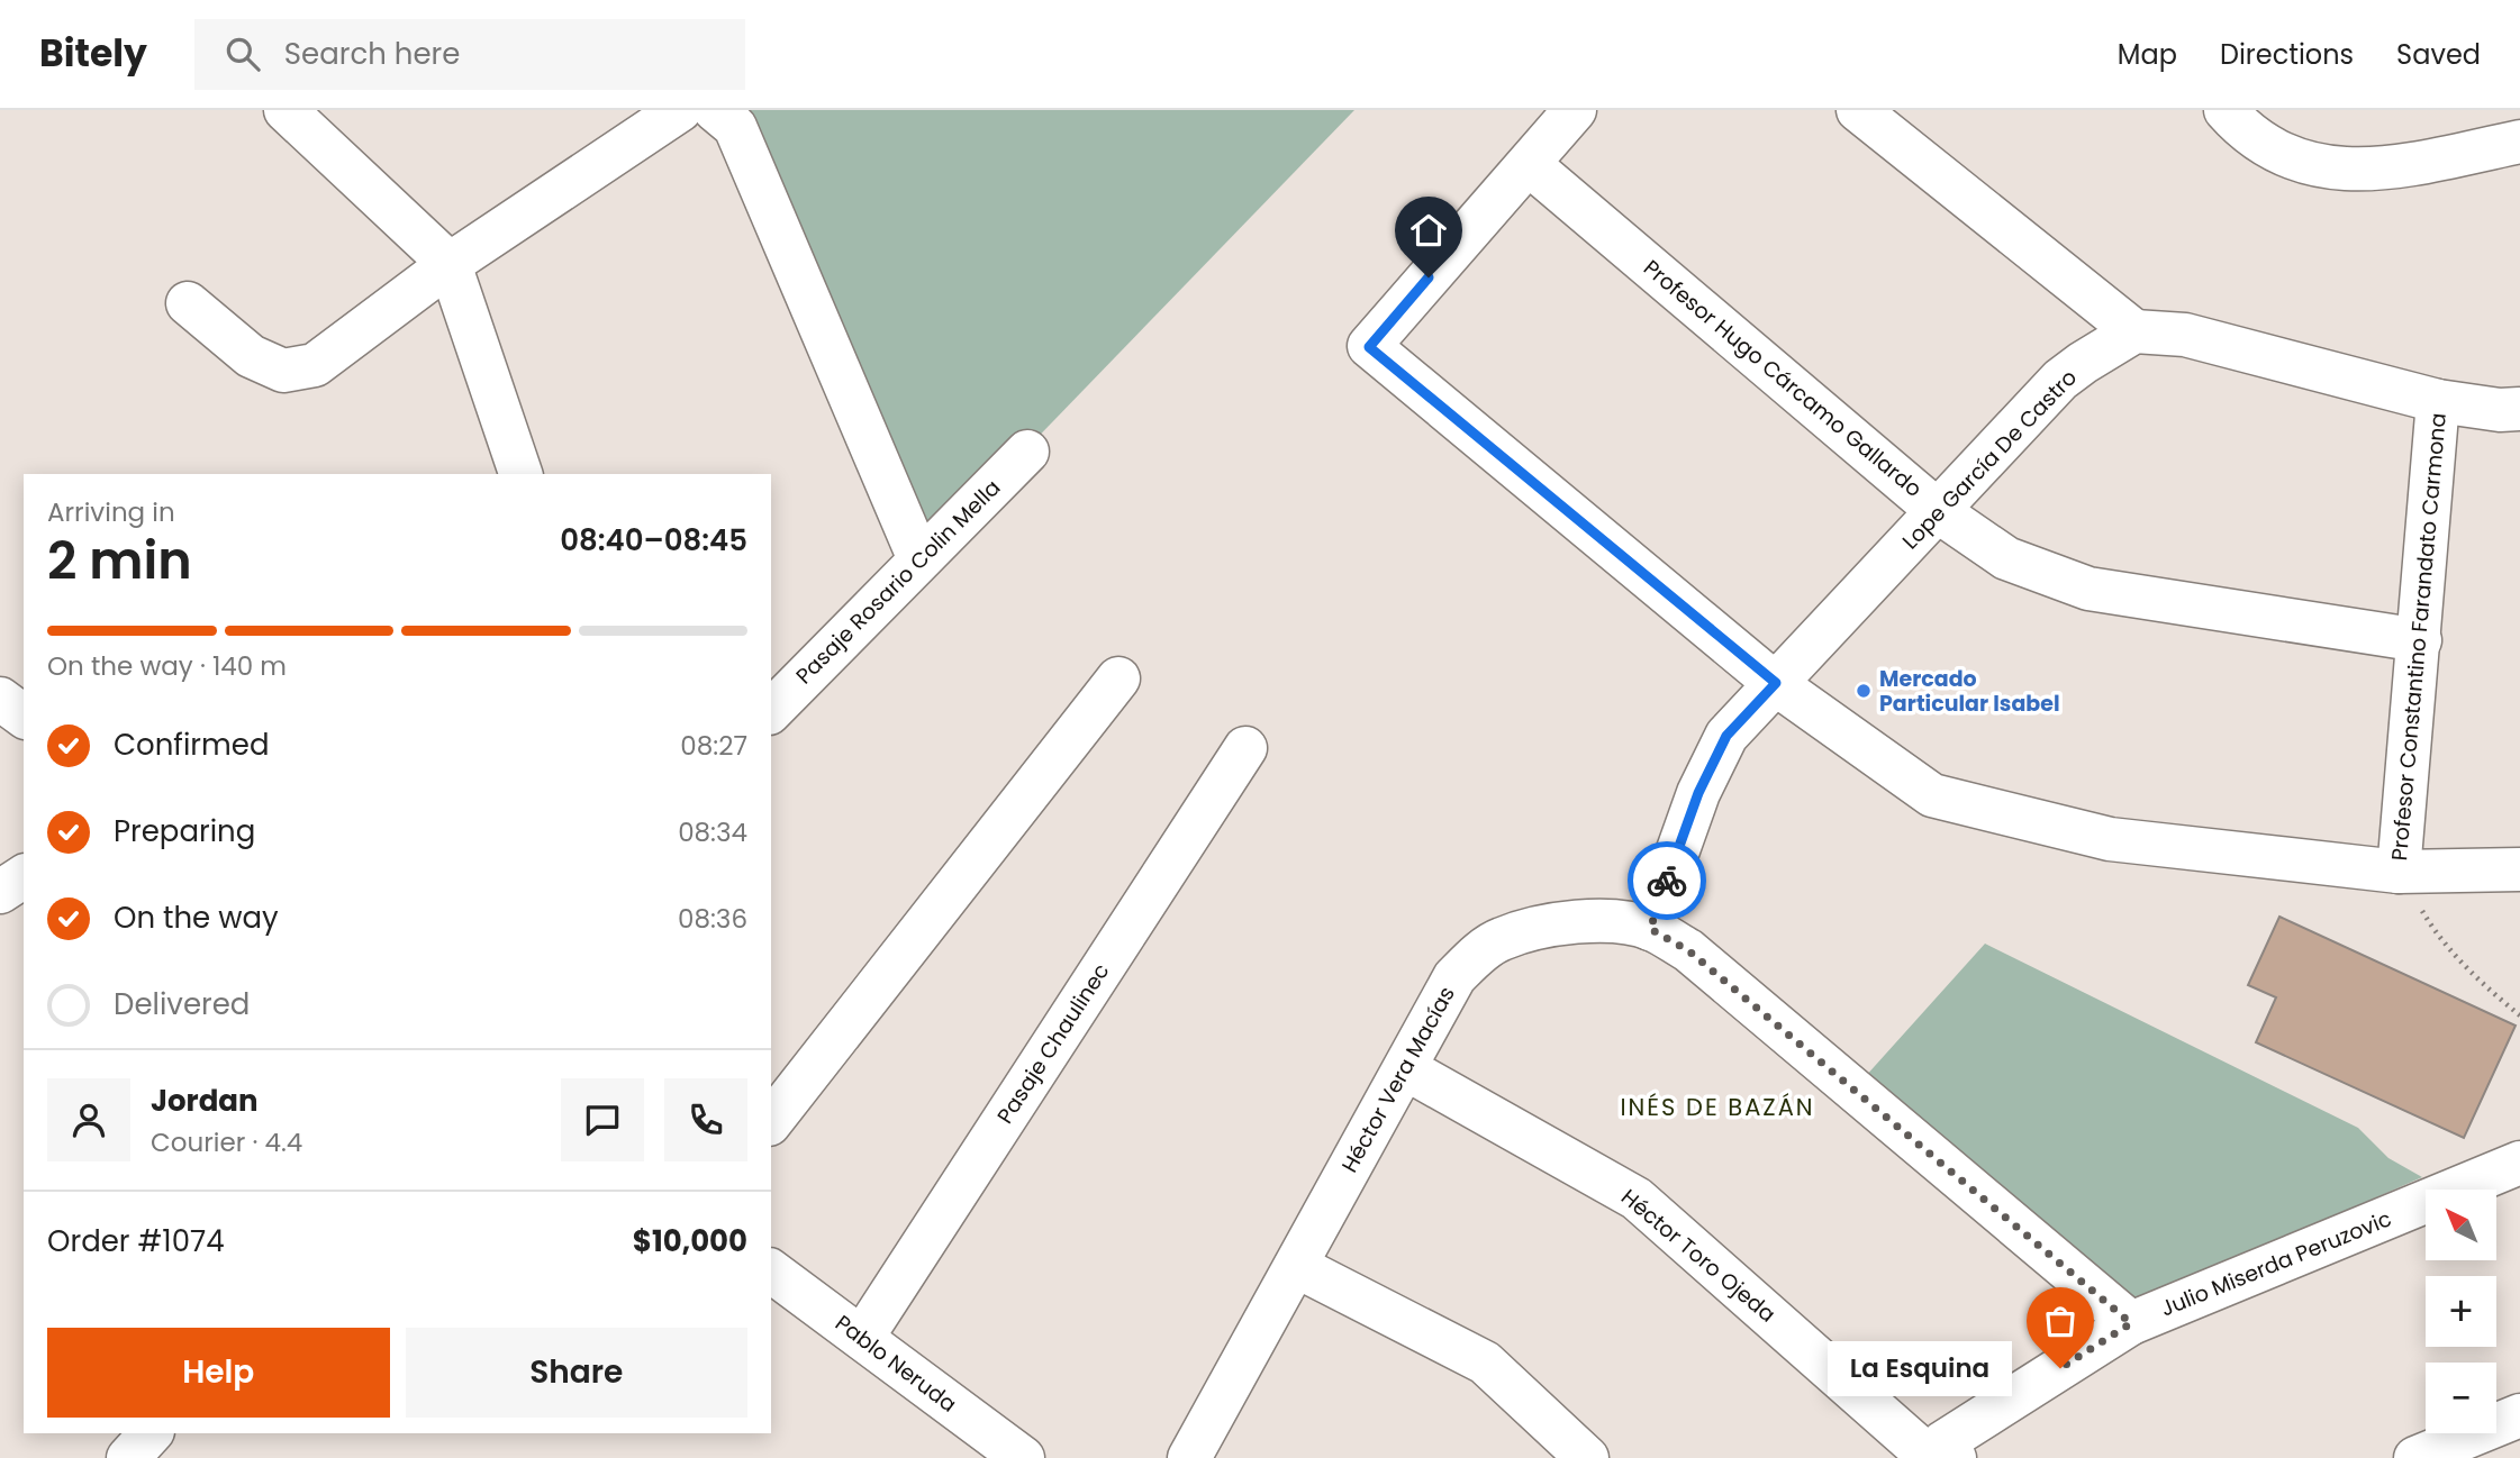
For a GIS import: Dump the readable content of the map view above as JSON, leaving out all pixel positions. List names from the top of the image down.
{
  "streets": {
    "street": [
      "Profesor Hugo Cárcamo Gallardo",
      "Lope García De Castro",
      "Pasaje Rosario Colin Mella",
      "Profesor Constantino Farandato Carmona",
      "Pasaje Chaulinec",
      "Héctor Vera Macías",
      "Héctor Toro Ojeda",
      "Julio Miserda Peruzovic",
      "Pablo Neruda"
    ]
  },
  "crossings": [
    ["Profesor Hugo Cárcamo Gallardo", "Lope García De Castro"],
    ["Profesor Hugo Cárcamo Gallardo", "Profesor Constantino Farandato Carmona"],
    ["Lope García De Castro", "Héctor Vera Macías"],
    ["Pasaje Chaulinec", "Pablo Neruda"],
    ["Héctor Vera Macías", "Héctor Toro Ojeda"],
    ["Héctor Vera Macías", "Julio Miserda Peruzovic"],
    ["Héctor Toro Ojeda", "Julio Miserda Peruzovic"]
  ],
  "districts": ["INÉS DE BAZÁN"],
  "places": ["Mercado Particular Isabel", "La Esquina"],
  "north": "top left",
  "page": {
    "header": "Bitely",
    "search": "Search here",
    "nav": ["Map", "Directions", "Saved"],
    "heading": ["2 min", "Arriving in", "08:40–08:45"],
    "panel": [
      "Jordan",
      "Courier · 4.4",
      "Order #1074",
      "$10,000"
    ],
    "bar": "On the way · 140 m",
    "list": [
      ["Confirmed", "08:27"],
      ["Preparing", "08:34"],
      ["On the way", "08:36"],
      "Delivered"
    ],
    "map_buttons": ["+", "−"],
    "buttons": ["Help", "Share"],
    "bubble": "La Esquina"
  }
}
